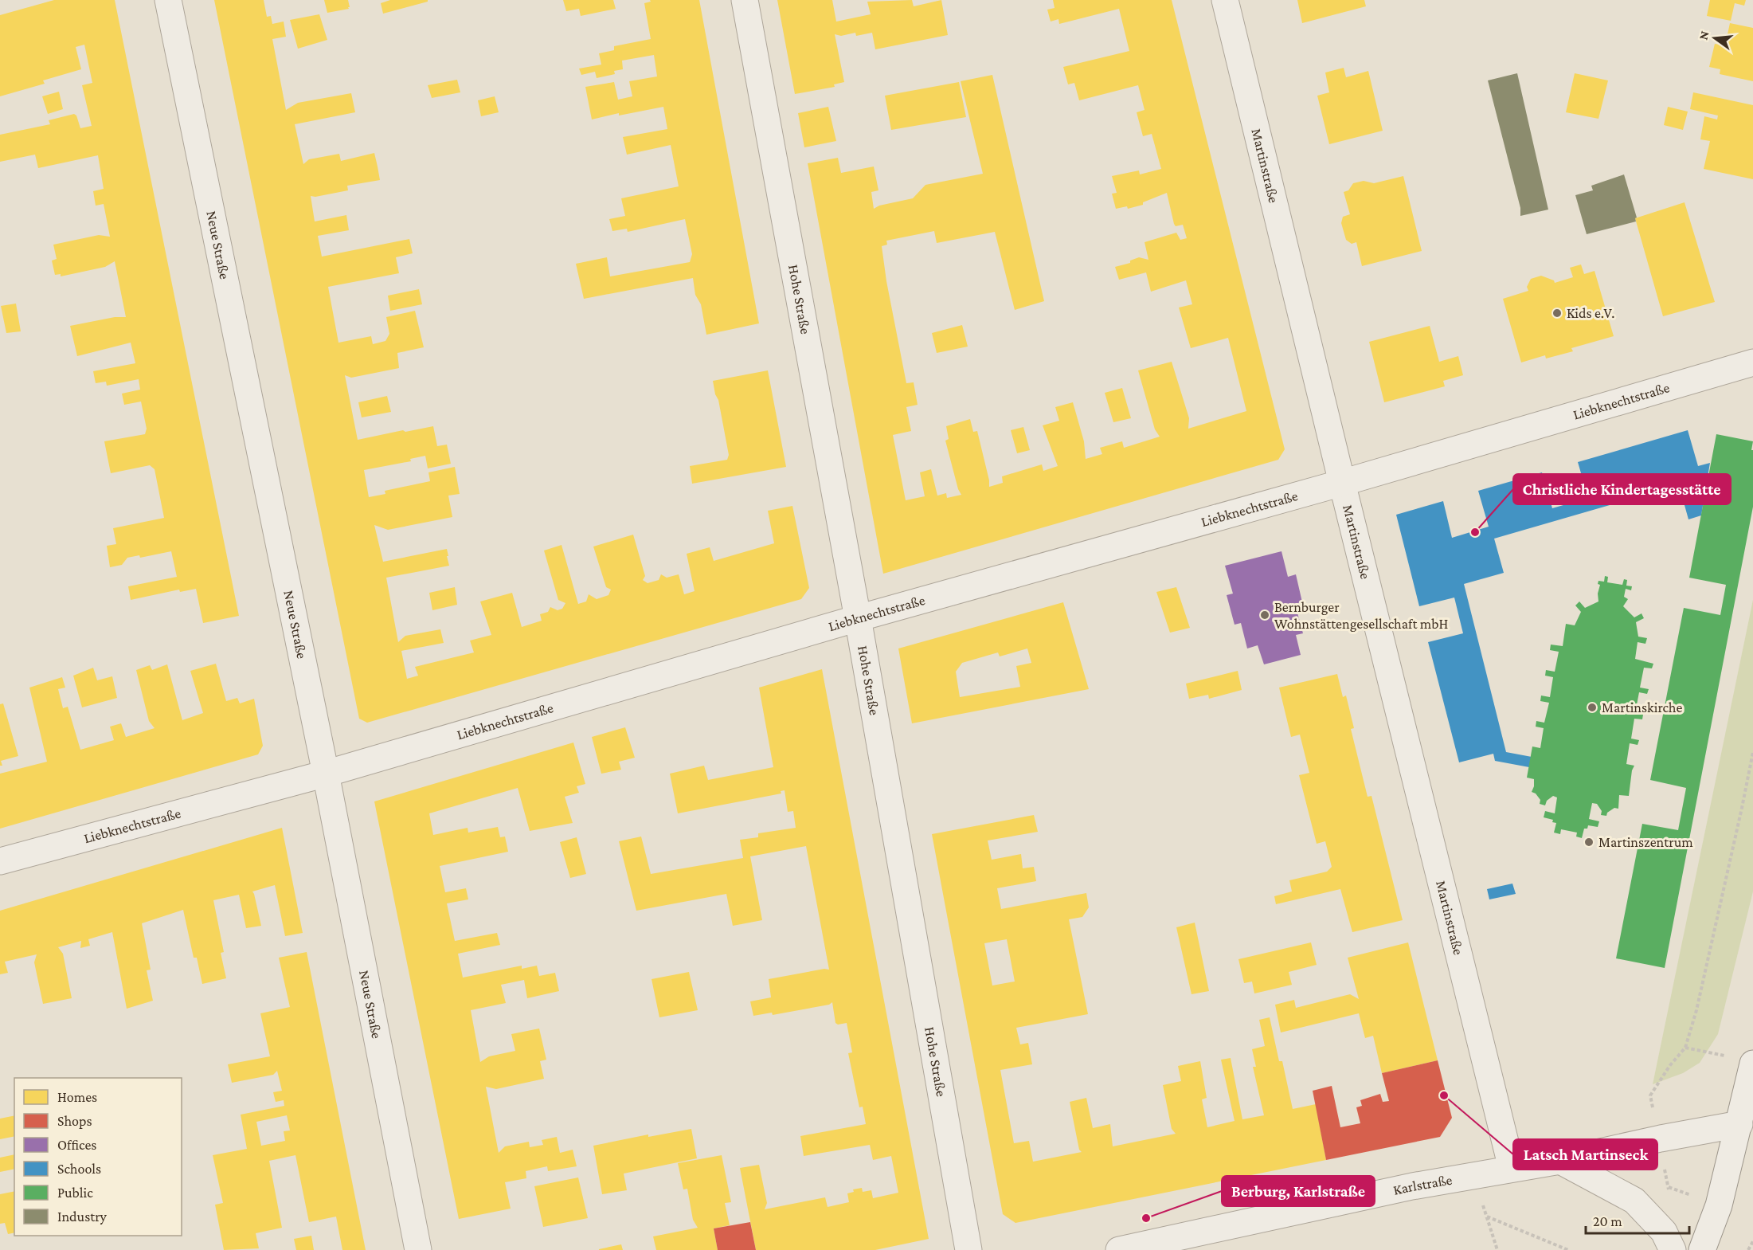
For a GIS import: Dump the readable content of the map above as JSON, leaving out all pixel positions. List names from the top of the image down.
{
  "streets": {
    "street": [
      "Martinstraße",
      "Neue Straße",
      "Hohe Straße",
      "Liebknechtstraße",
      "Karlstraße"
    ]
  },
  "crossings": [
    ["Martinstraße", "Liebknechtstraße"],
    ["Martinstraße", "Karlstraße"],
    ["Neue Straße", "Liebknechtstraße"],
    ["Hohe Straße", "Liebknechtstraße"]
  ],
  "places": [
    "Kids e.V.",
    "Christliche Kindertagesstätte",
    "Bernburger Wohnstättengesellschaft mbH",
    "Martinskirche",
    "Martinszentrum",
    "Latsch Martinseck",
    "Berburg, Karlstraße"
  ],
  "legend": [
    "Homes",
    "Shops",
    "Offices",
    "Schools",
    "Public",
    "Industry"
  ],
  "scale_bar": "20 m",
  "north": "left"
}
